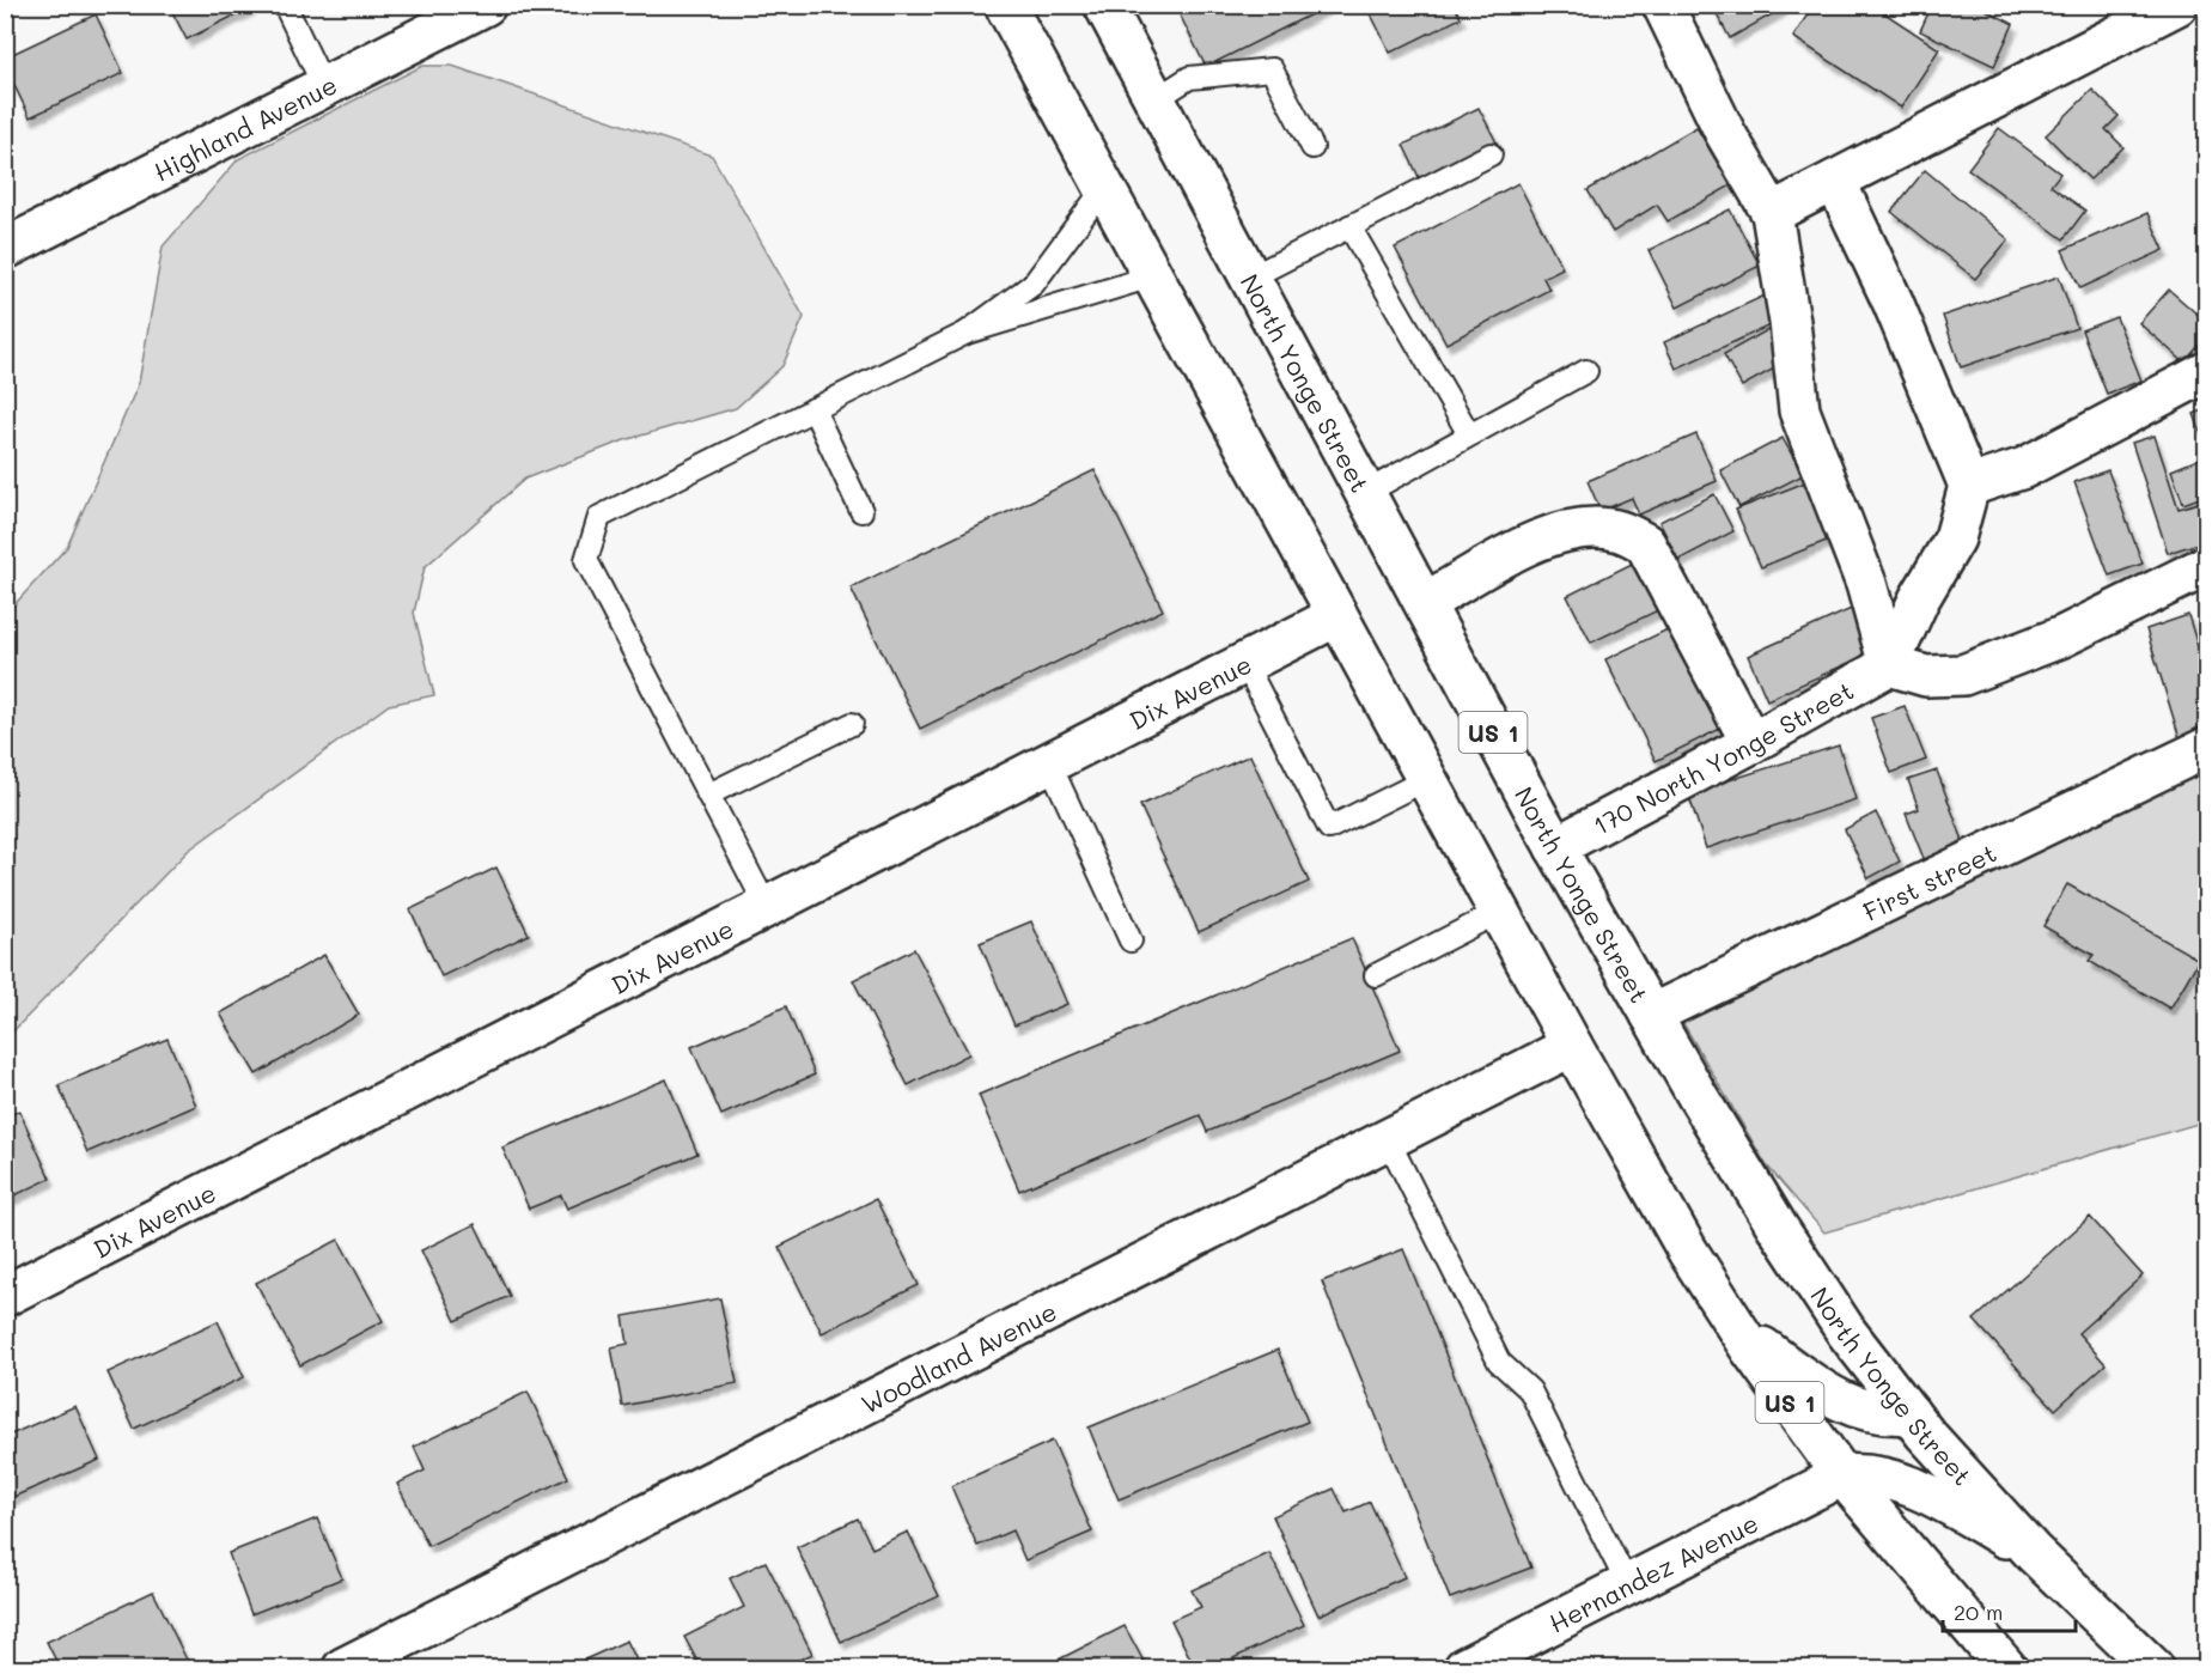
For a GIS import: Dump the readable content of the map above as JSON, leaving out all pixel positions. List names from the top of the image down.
{
  "streets": {
    "street": [
      "Highland Avenue",
      "North Yonge Street",
      "Dix Avenue",
      "US 1",
      "170 North Yonge Street",
      "First street",
      "Woodland Avenue",
      "Hernandez Avenue"
    ]
  },
  "crossings": [
    ["North Yonge Street", "170 North Yonge Street"],
    ["North Yonge Street", "First street"],
    ["Dix Avenue", "US 1"],
    ["US 1", "Woodland Avenue"],
    ["US 1", "Hernandez Avenue"]
  ],
  "scale_bar": "20 m"
}
